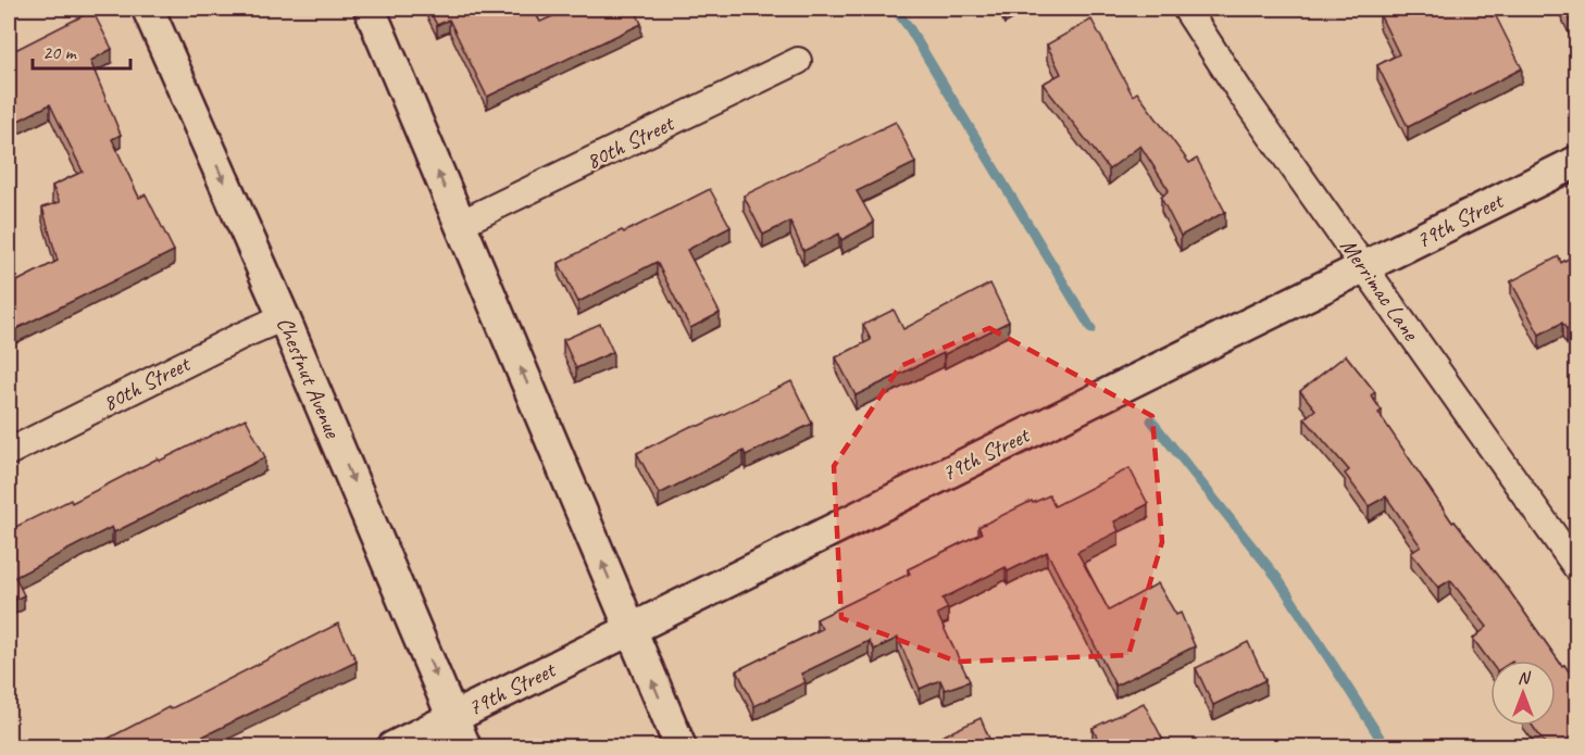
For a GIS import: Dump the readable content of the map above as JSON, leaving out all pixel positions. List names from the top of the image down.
{
  "streets": {
    "street": [
      "80th Street",
      "79th Street",
      "Merrimac Lane",
      "Chestnut Avenue"
    ]
  },
  "crossings": [
    ["80th Street", "Chestnut Avenue"],
    ["79th Street", "Merrimac Lane"],
    ["79th Street", "Chestnut Avenue"]
  ],
  "scale_bar": "20 m",
  "north": "top"
}
